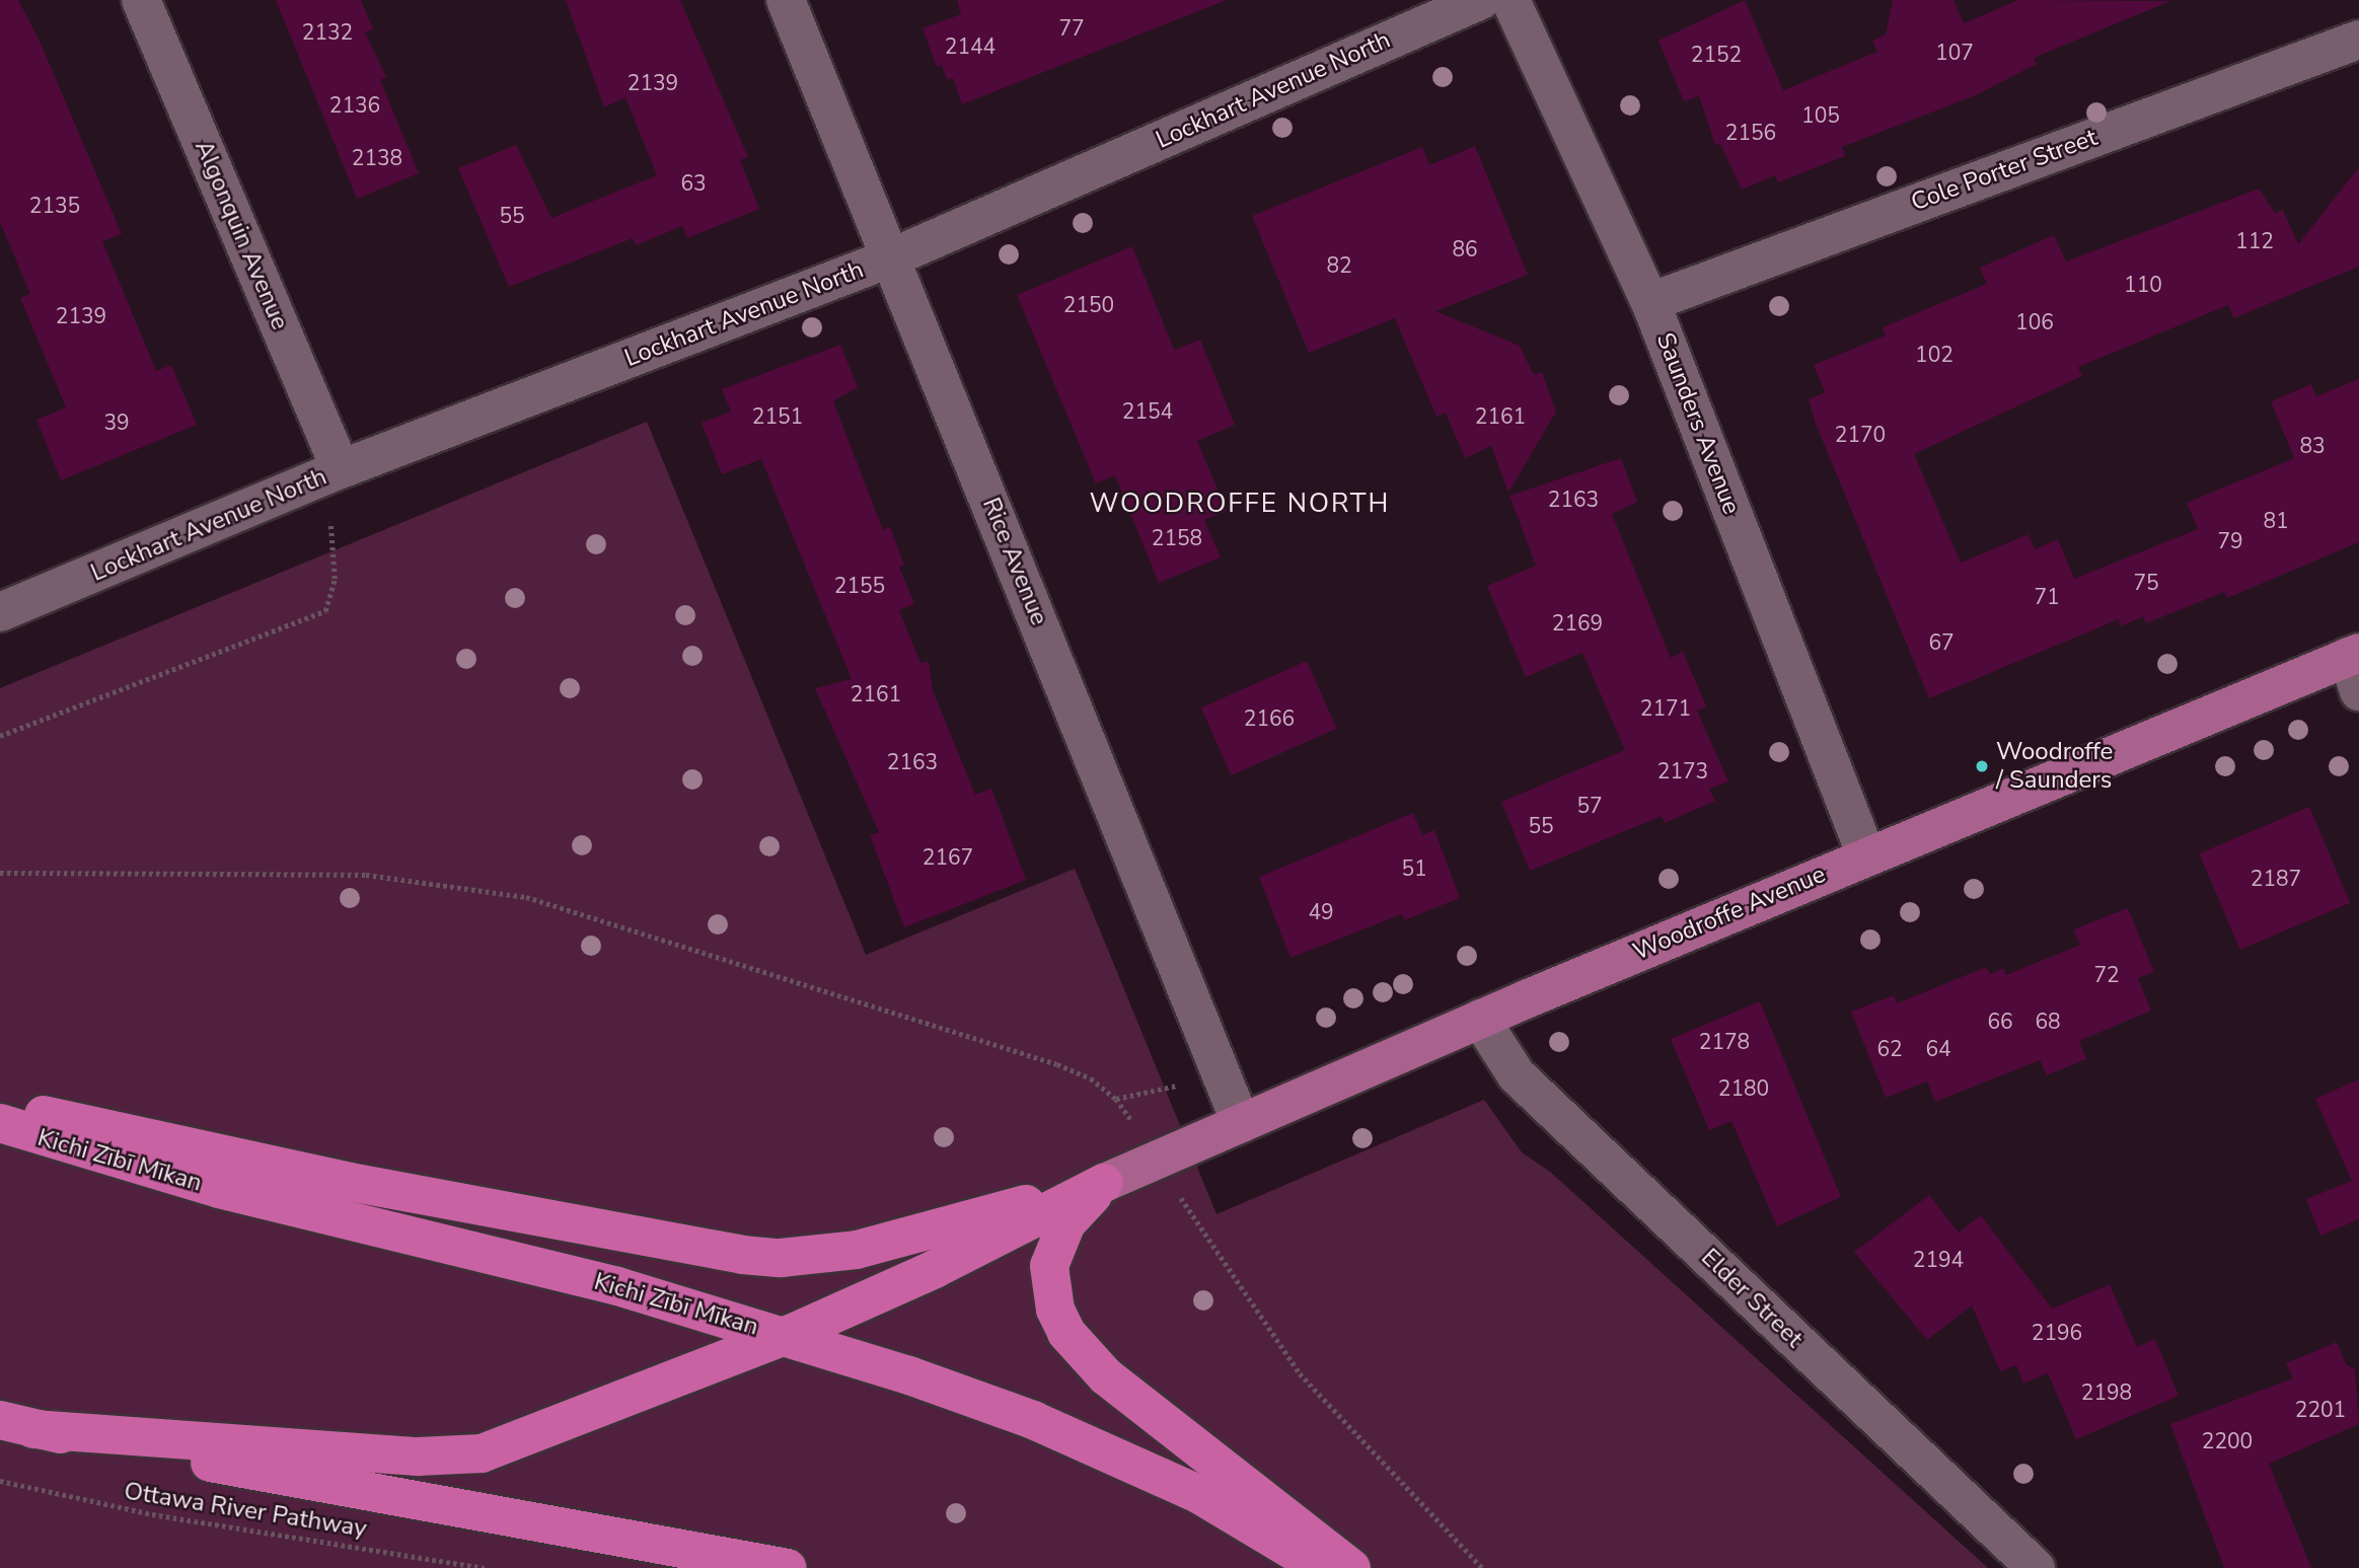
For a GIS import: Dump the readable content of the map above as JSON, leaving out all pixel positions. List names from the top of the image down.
{
  "streets": {
    "highway": ["Kichi Zībī Mīkan"],
    "main road": ["Woodroffe Avenue"],
    "street": [
      "Lockhart Avenue North",
      "Cole Porter Street",
      "Algonquin Avenue",
      "Saunders Avenue",
      "Rice Avenue",
      "Elder Street"
    ],
    "path": ["Ottawa River Pathway"]
  },
  "crossings": [
    ["Lockhart Avenue North", "Algonquin Avenue"],
    ["Lockhart Avenue North", "Rice Avenue"],
    ["Cole Porter Street", "Saunders Avenue"],
    ["Saunders Avenue", "Woodroffe Avenue"],
    ["Rice Avenue", "Woodroffe Avenue"],
    ["Woodroffe Avenue", "Elder Street"]
  ],
  "districts": ["WOODROFFE NORTH"],
  "places": ["Woodroffe / Saunders"],
  "house_numbers": [
    "77",
    "2132",
    "2144",
    "107",
    "2152",
    "2139",
    "2136",
    "105",
    "2156",
    "2138",
    "63",
    "2135",
    "55",
    "112",
    "86",
    "82",
    "110",
    "2150",
    "2139",
    "106",
    "102",
    "2154",
    "2151",
    "2161",
    "39",
    "2170",
    "83",
    "2163",
    "81",
    "2158",
    "79",
    "75",
    "2155",
    "71",
    "2169",
    "67",
    "2161",
    "2171",
    "2166",
    "2163",
    "2173",
    "57",
    "55",
    "2167",
    "51",
    "2187",
    "49",
    "72",
    "66",
    "68",
    "2178",
    "62",
    "64",
    "2180",
    "2194",
    "2196",
    "2198",
    "2201",
    "2200"
  ]
}
